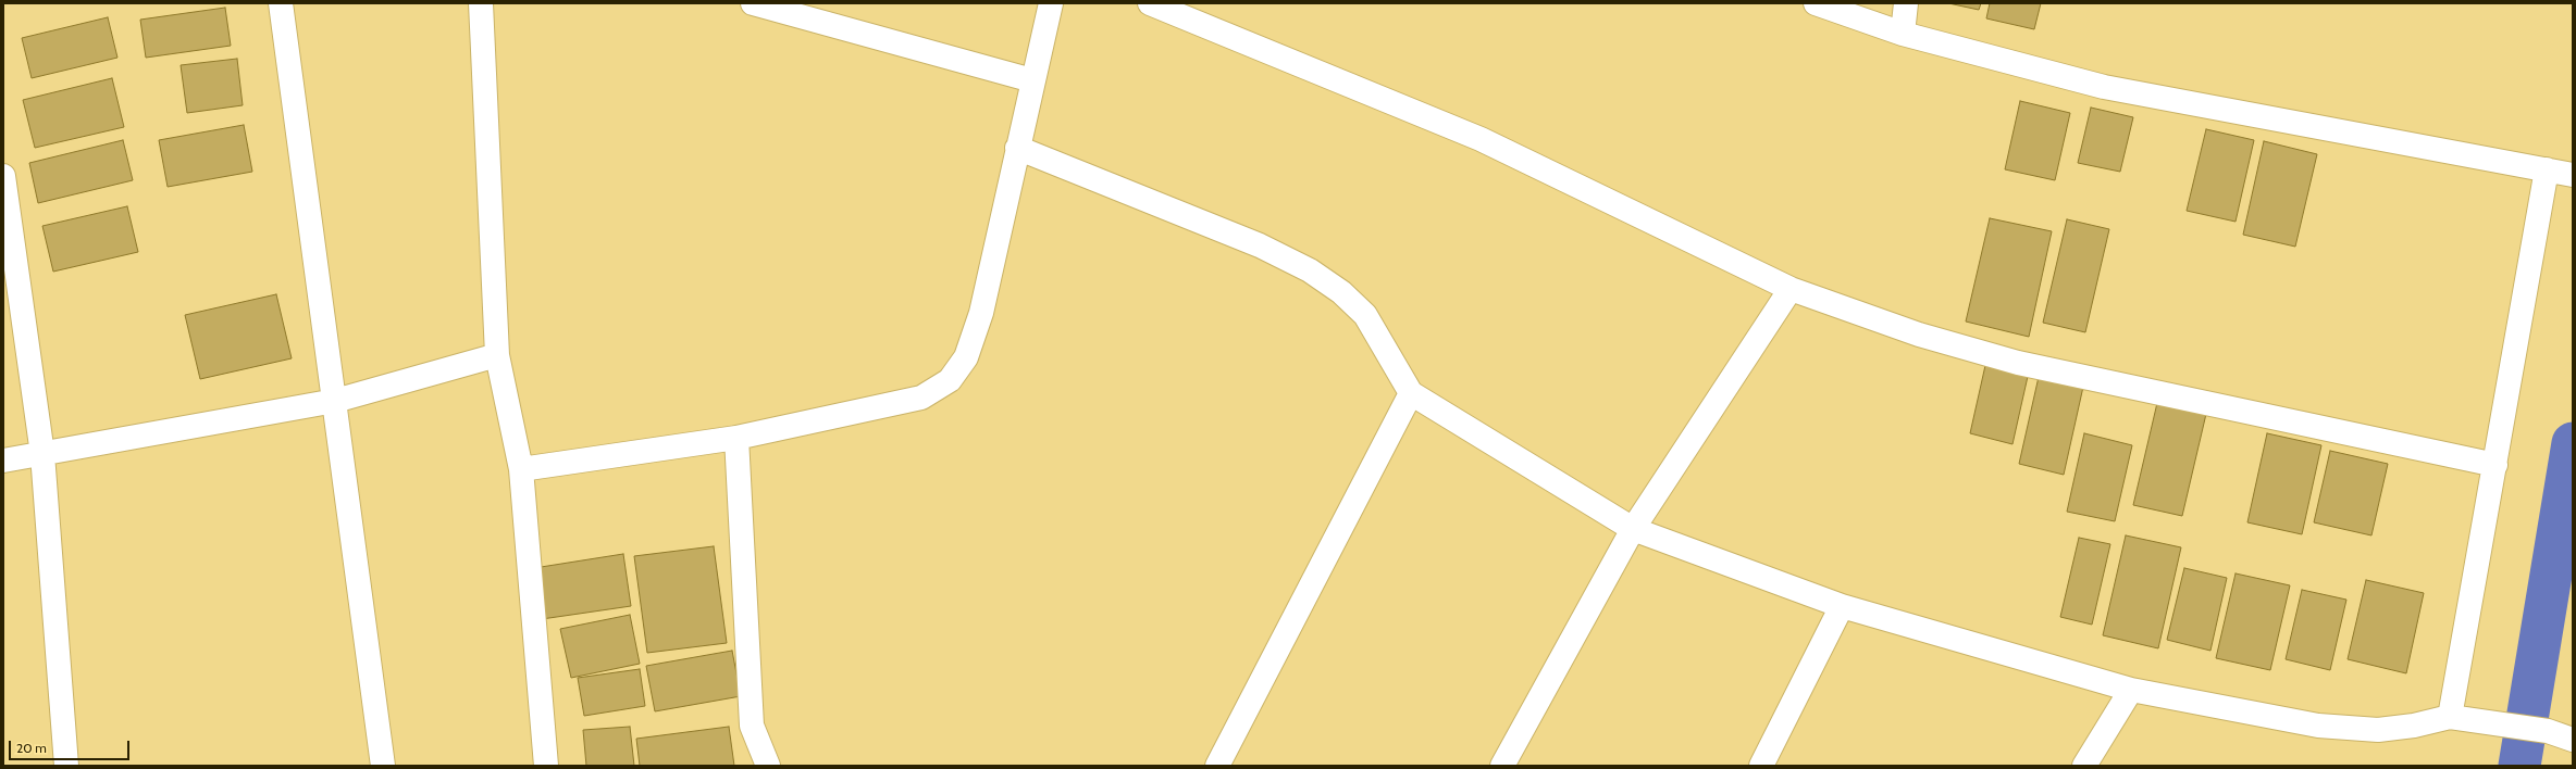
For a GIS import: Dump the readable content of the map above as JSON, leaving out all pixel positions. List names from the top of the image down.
{
  "scale_bar": "20 m"
}
